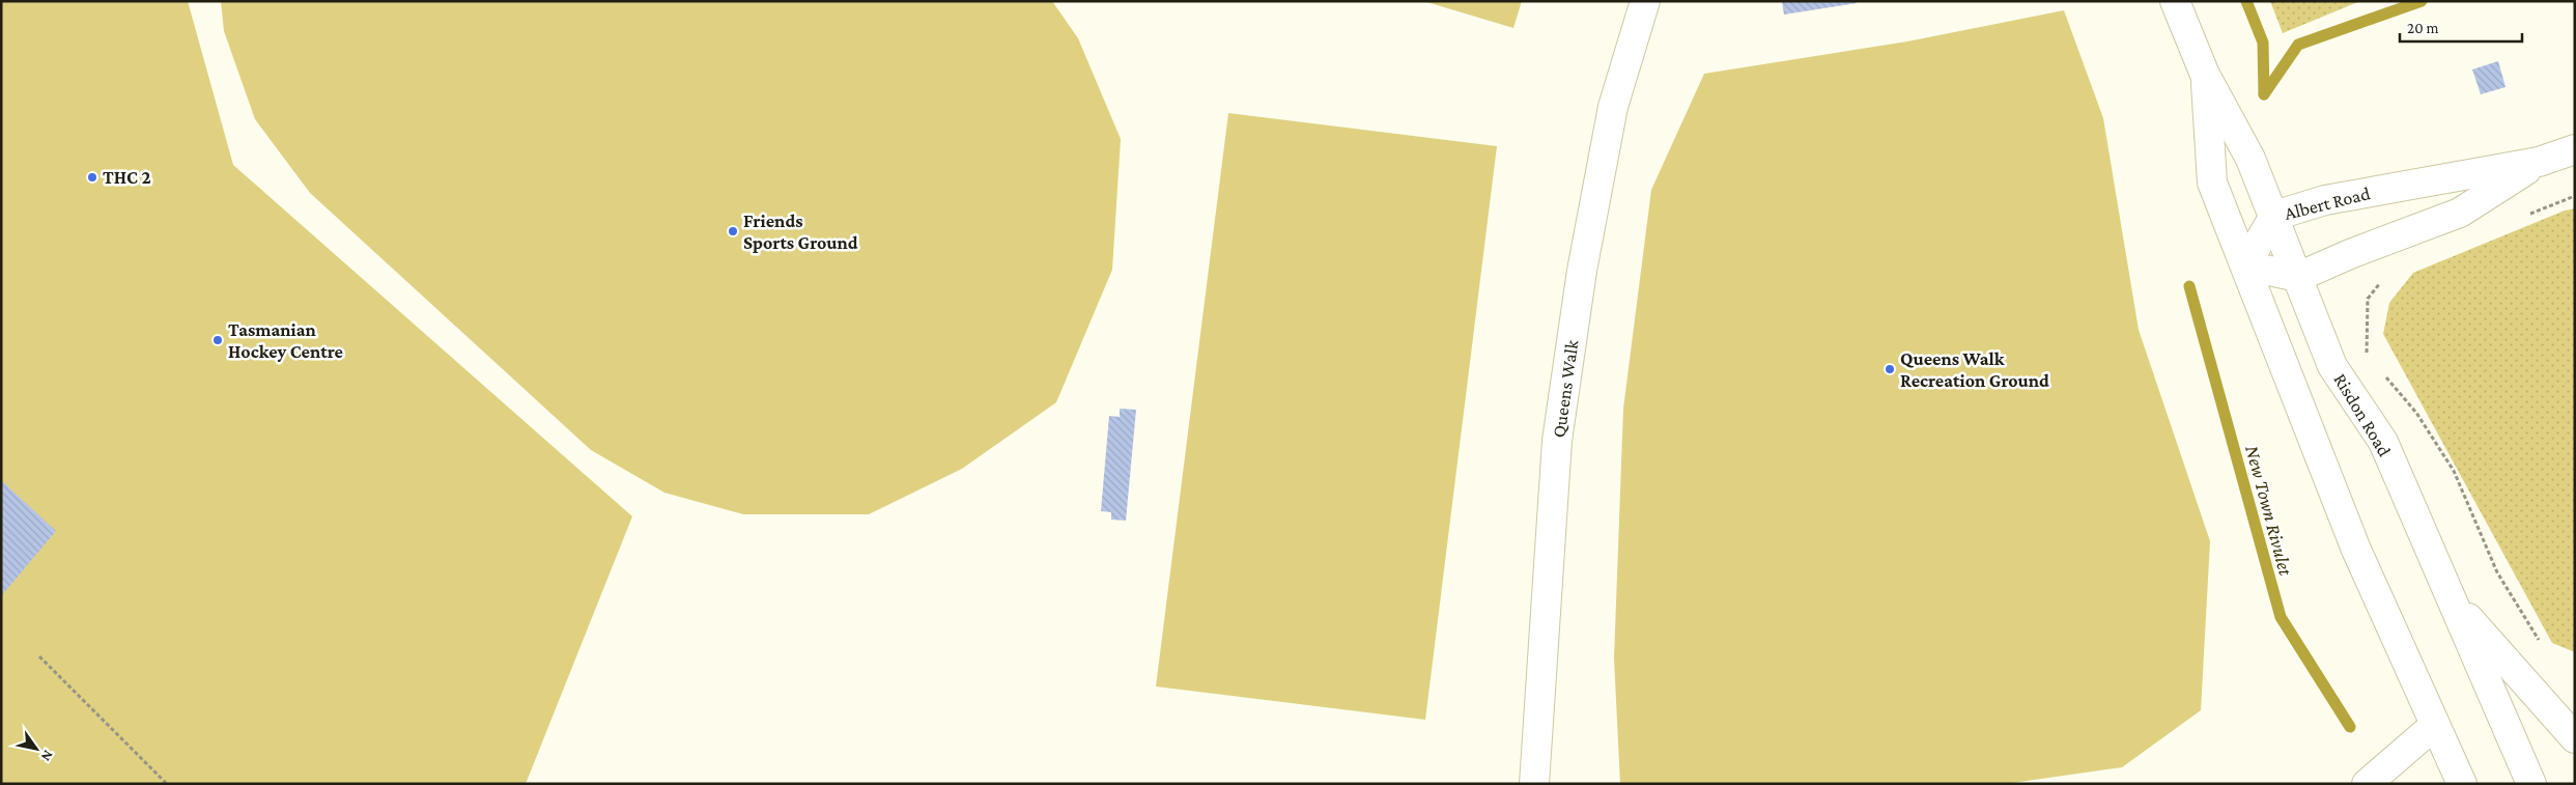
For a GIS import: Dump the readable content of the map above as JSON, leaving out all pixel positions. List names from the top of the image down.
{
  "streets": {
    "street": ["Albert Road", "Queens Walk", "Risdon Road"]
  },
  "crossings": [
    ["Albert Road", "Risdon Road"]
  ],
  "water": ["New Town Rivulet"],
  "places": [
    "THC 2",
    "Friends Sports Ground",
    "Tasmanian Hockey Centre",
    "Queens Walk Recreation Ground"
  ],
  "scale_bar": "20 m",
  "north": "bottom right"
}
